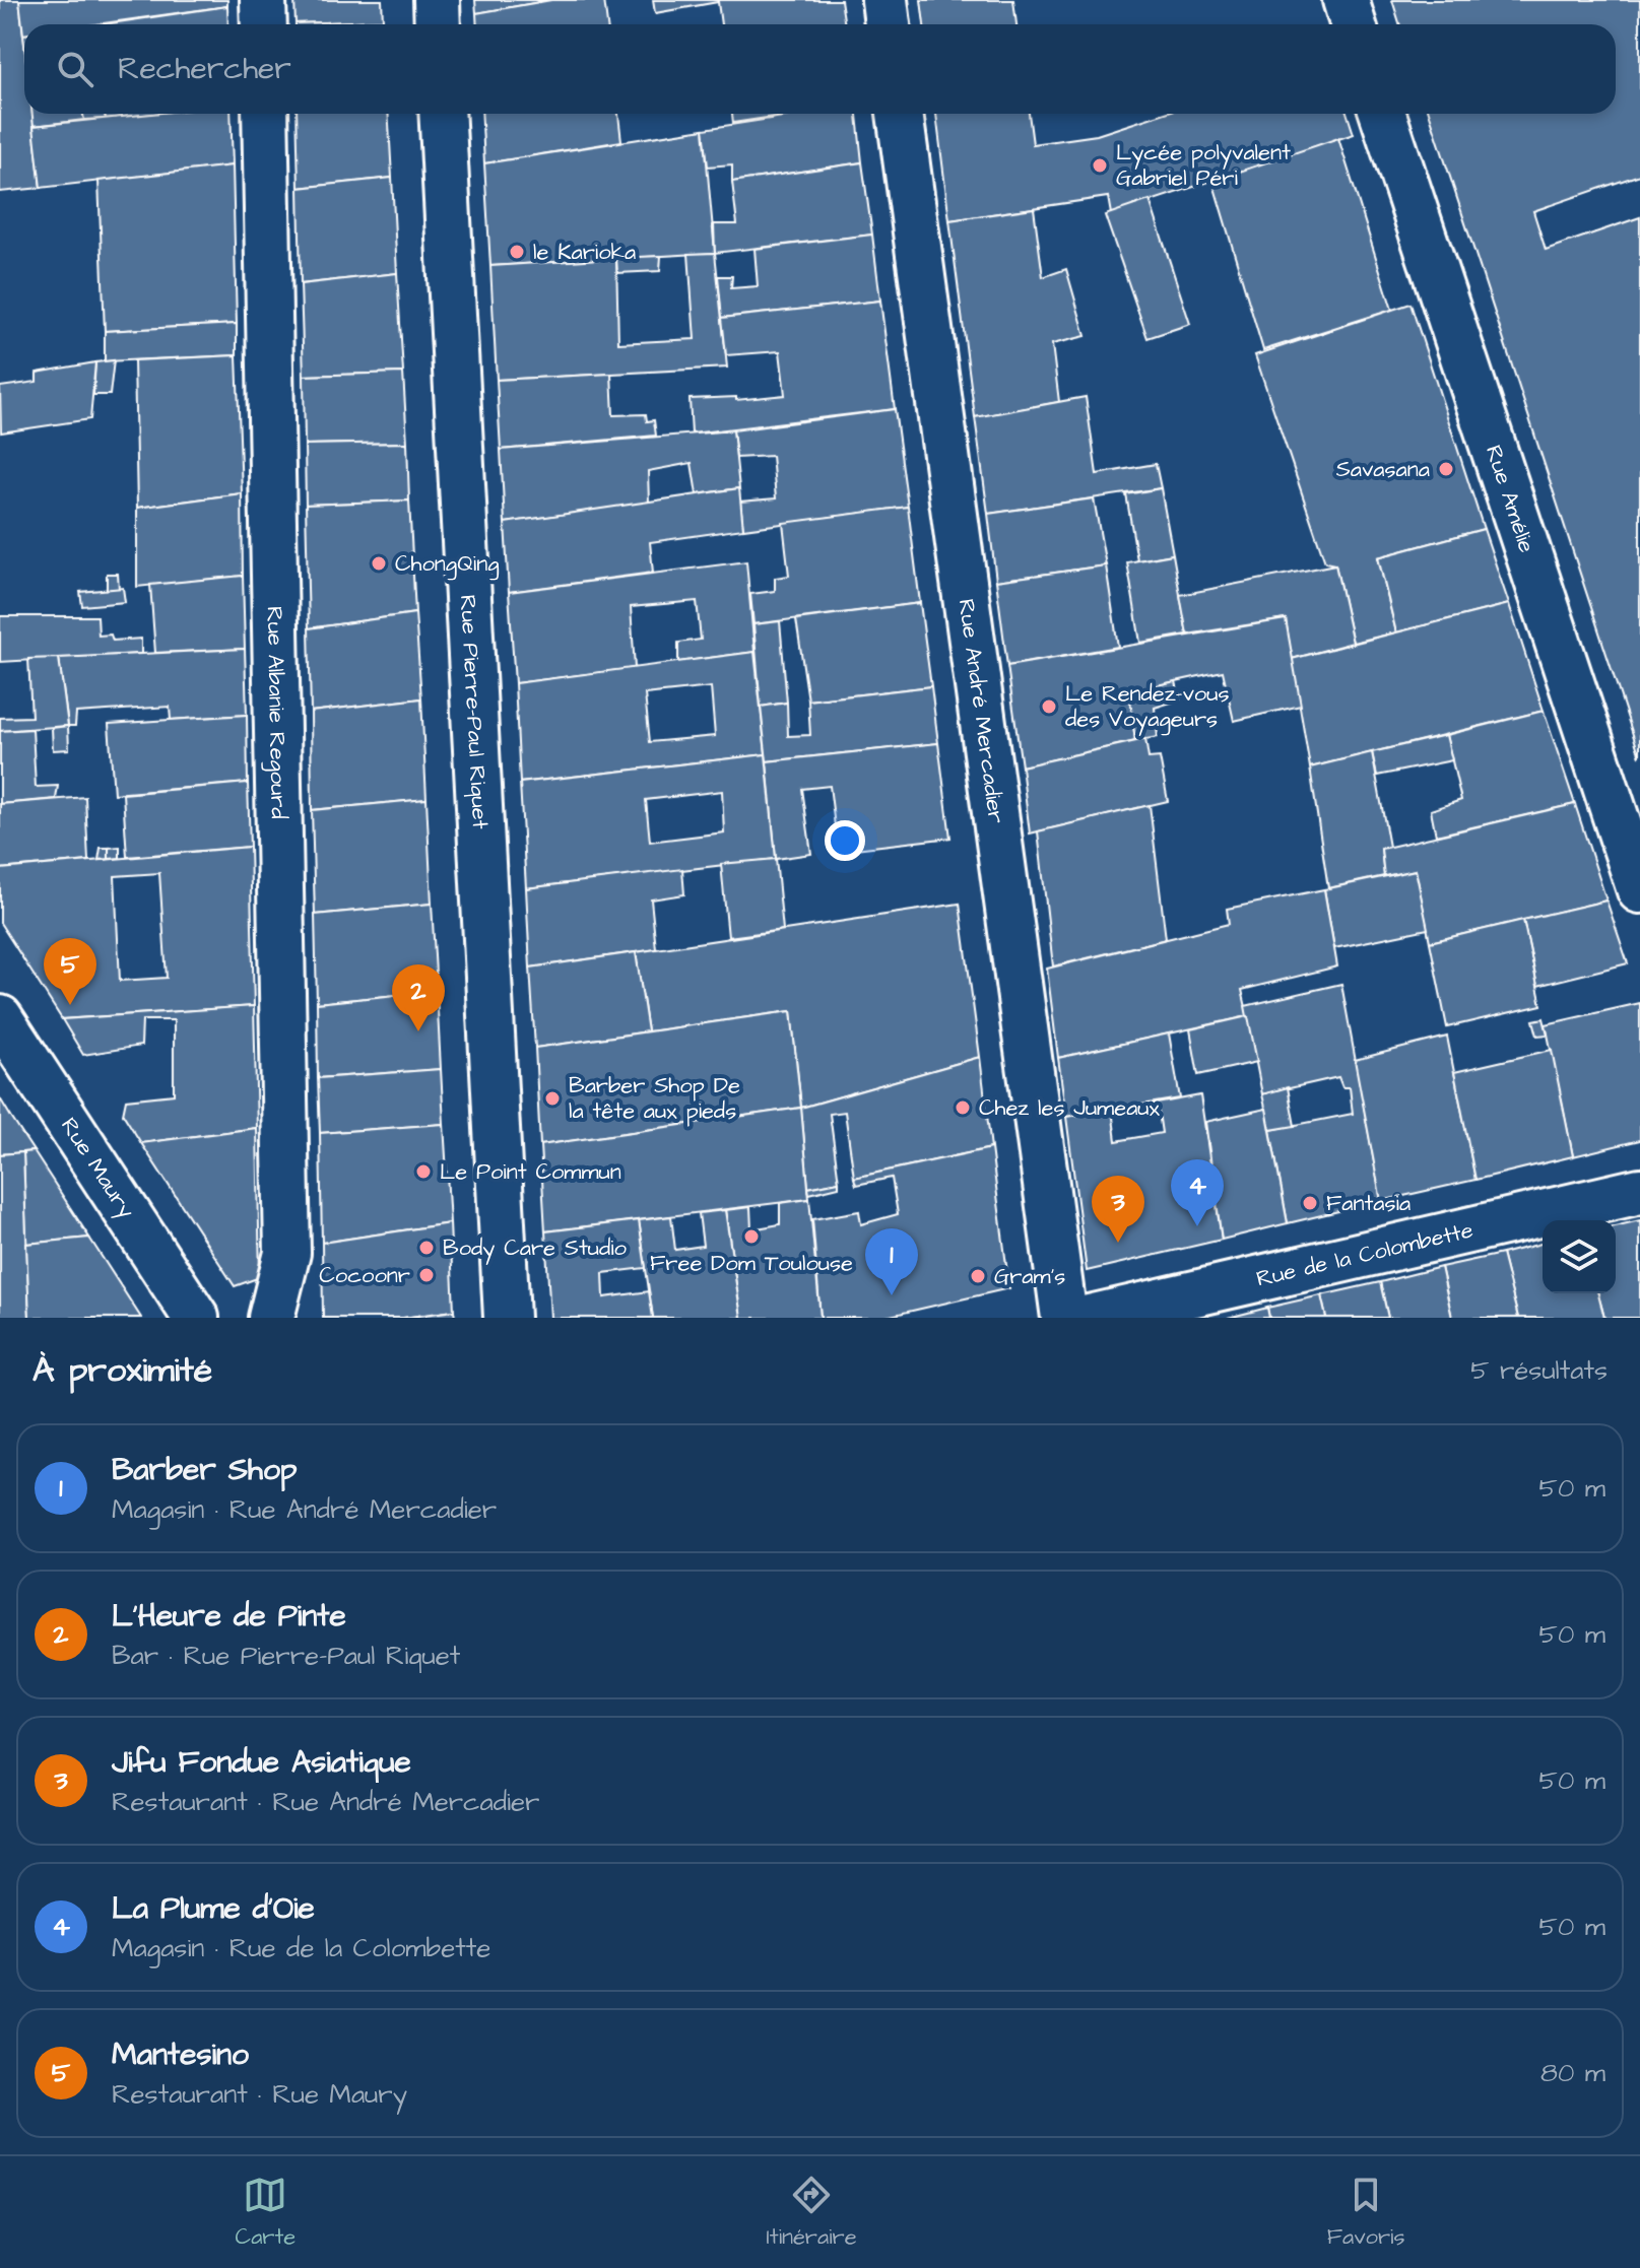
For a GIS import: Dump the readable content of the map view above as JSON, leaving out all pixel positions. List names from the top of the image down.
{
  "streets": {
    "street": [
      "Rue Amélie",
      "Rue Pierre-Paul Riquet",
      "Rue André Mercadier",
      "Rue Albanie Regourd",
      "Rue Maury",
      "Rue de la Colombette"
    ]
  },
  "places": [
    "Lycée polyvalent Gabriel Péri",
    "le Karioka",
    "Savasana",
    "ChongQing",
    "Le Rendez-vous des Voyageurs",
    "Barber Shop De la tête aux pieds",
    "Chez les Jumeaux",
    "Le Point Commun",
    "Fantasia",
    "Free Dom Toulouse",
    "Body Care Studio",
    "Cocoonr",
    "Gram’s"
  ],
  "page": {
    "search": "Rechercher",
    "pins": [
      "5",
      "2",
      "4",
      "3",
      "1"
    ],
    "heading": ["À proximité", "5 résultats"],
    "list": [
      {
        "mark": "1",
        "name": "Barber Shop",
        "note": "Magasin · Rue André Mercadier",
        "value": "50 m"
      },
      {
        "mark": "2",
        "name": "L'Heure de Pinte",
        "note": "Bar · Rue Pierre-Paul Riquet",
        "value": "50 m"
      },
      {
        "mark": "3",
        "name": "Jifu Fondue Asiatique",
        "note": "Restaurant · Rue André Mercadier",
        "value": "50 m"
      },
      {
        "mark": "4",
        "name": "La Plume d'Oie",
        "note": "Magasin · Rue de la Colombette",
        "value": "50 m"
      },
      {
        "mark": "5",
        "name": "Mantesino",
        "note": "Restaurant · Rue Maury",
        "value": "80 m"
      }
    ],
    "nav": ["Carte", "Itinéraire", "Favoris"]
  }
}
